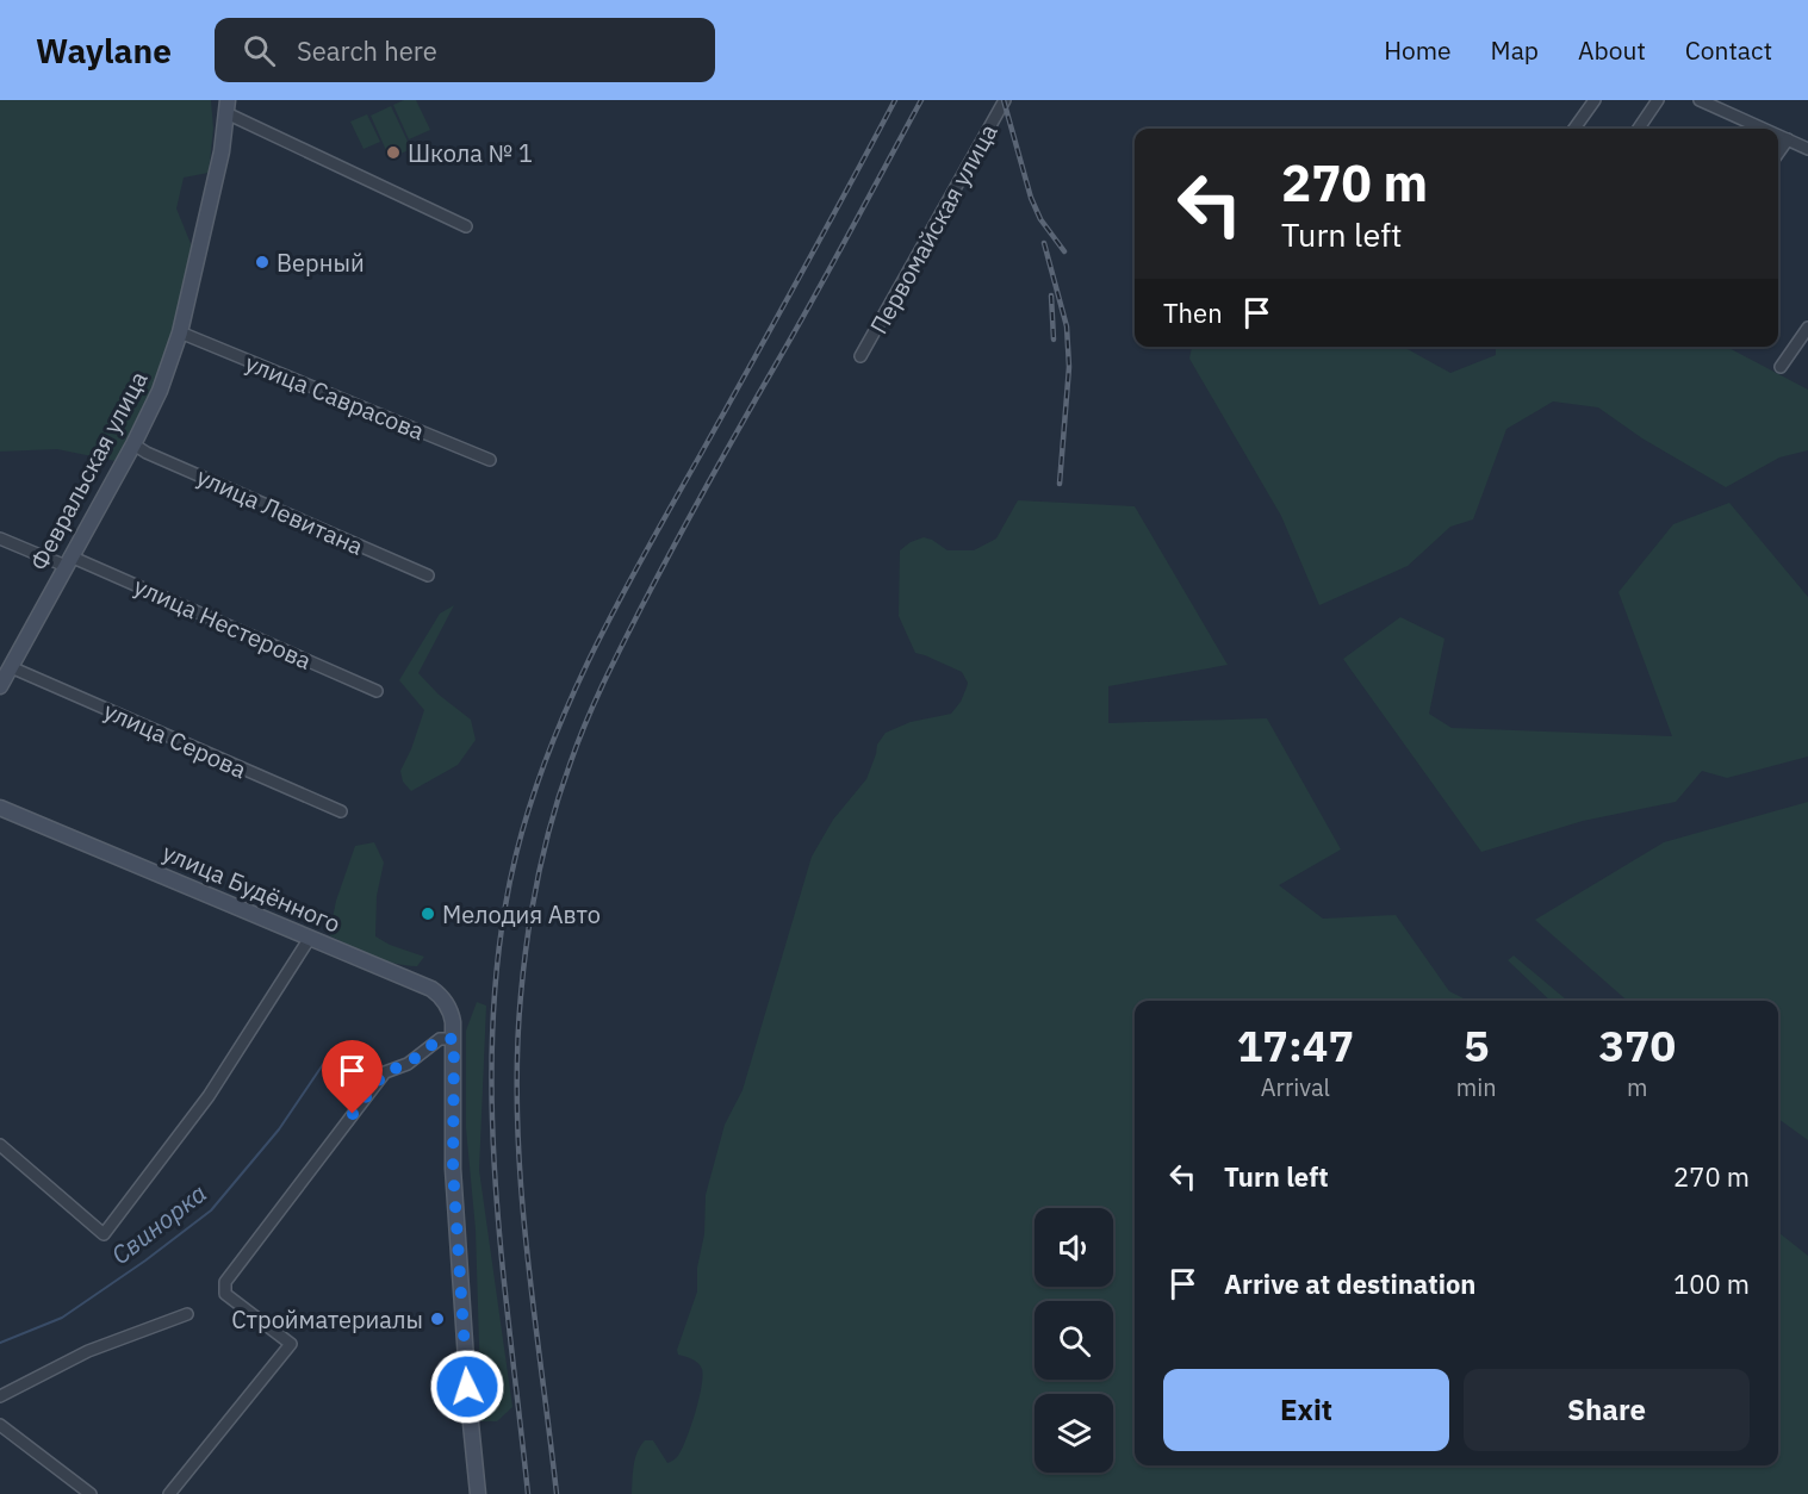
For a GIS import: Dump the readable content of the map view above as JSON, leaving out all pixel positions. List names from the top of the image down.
{
  "streets": {
    "main road": ["Февральская улица", "улица Будённого"],
    "street": [
      "Первомайская улица",
      "улица Саврасова",
      "улица Левитана",
      "улица Нестерова",
      "улица Серова"
    ]
  },
  "crossings": [
    ["улица Саврасова", "Февральская улица"],
    ["Февральская улица", "улица Левитана"],
    ["Февральская улица", "улица Нестерова"],
    ["Февральская улица", "улица Серова"]
  ],
  "water": ["Свинорка"],
  "places": [
    "Школа № 1",
    "Верный",
    "Мелодия Авто",
    "Стройматериалы"
  ],
  "page": {
    "header": "Waylane",
    "search": "Search here",
    "nav": [
      "Home",
      "Map",
      "About",
      "Contact"
    ],
    "turn": ["270 m", "Turn left"],
    "then": "Then",
    "eta": [
      "17:47",
      "Arrival",
      "5",
      "min",
      "370",
      "m"
    ],
    "list": [
      {
        "name": "Turn left",
        "value": "270 m"
      },
      {
        "name": "Arrive at destination",
        "value": "100 m"
      }
    ],
    "buttons": ["Exit", "Share"]
  }
}
